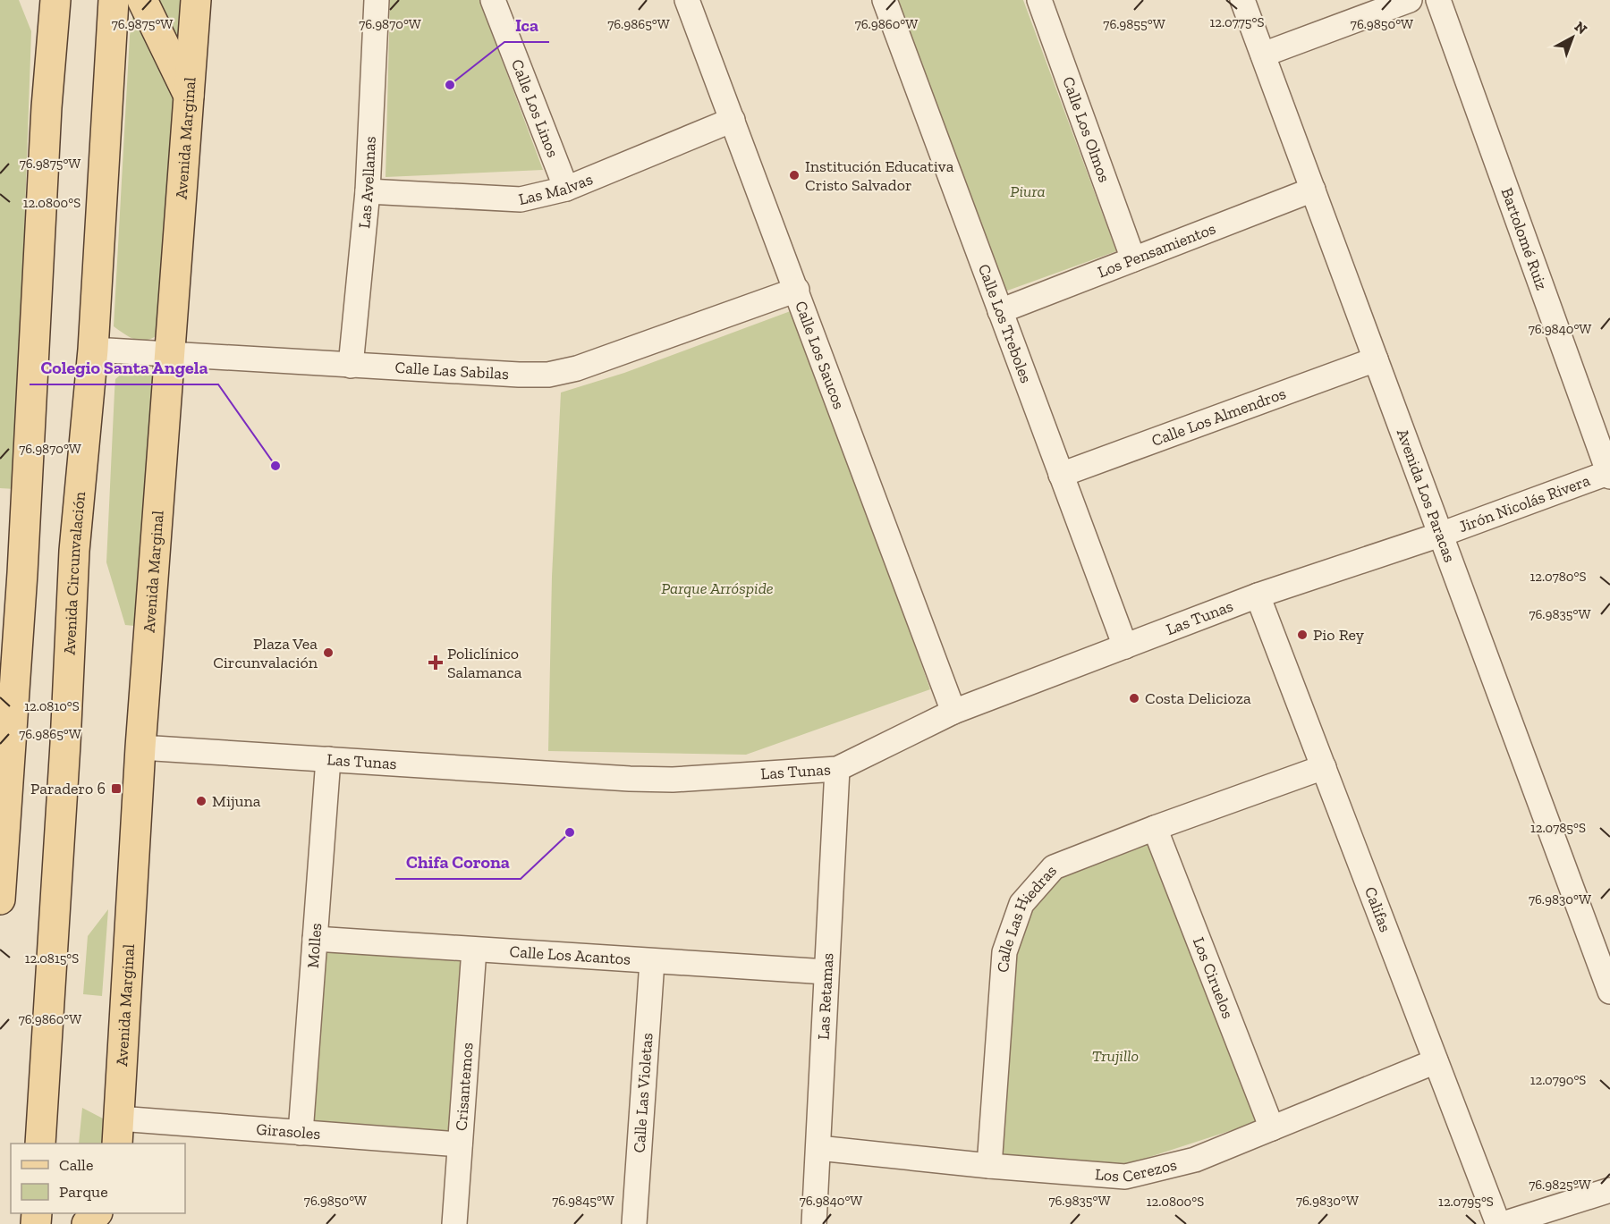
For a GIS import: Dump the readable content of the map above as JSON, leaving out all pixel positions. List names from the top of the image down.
{
  "streets": {
    "main road": ["Avenida Marginal", "Avenida Circunvalación"],
    "street": [
      "Calle Los Linos",
      "Calle Los Olmos",
      "Las Avellanas",
      "Las Malvas",
      "Bartolomé Ruiz",
      "Los Pensamientos",
      "Calle Los Treboles",
      "Calle Los Saucos",
      "Calle Las Sabilas",
      "Calle Los Almendros",
      "Avenida Los Paracas",
      "Jirón Nicolás Rivera",
      "Las Tunas",
      "Califas",
      "Calle Las Hiedras",
      "Molles",
      "Calle Los Acantos",
      "Los Ciruelos",
      "Las Retamas",
      "Crisantemos",
      "Calle Las Violetas",
      "Girasoles",
      "Los Cerezos"
    ]
  },
  "crossings": [
    ["Calle Los Linos", "Las Malvas"],
    ["Calle Los Olmos", "Los Pensamientos"],
    ["Avenida Marginal", "Calle Las Sabilas"],
    ["Avenida Marginal", "Las Tunas"],
    ["Avenida Marginal", "Girasoles"],
    ["Las Avellanas", "Las Malvas"],
    ["Las Avellanas", "Calle Las Sabilas"],
    ["Las Malvas", "Calle Los Saucos"],
    ["Bartolomé Ruiz", "Jirón Nicolás Rivera"],
    ["Los Pensamientos", "Calle Los Treboles"],
    ["Los Pensamientos", "Avenida Los Paracas"],
    ["Calle Los Treboles", "Calle Los Almendros"],
    ["Calle Los Treboles", "Las Tunas"],
    ["Calle Los Saucos", "Calle Las Sabilas"],
    ["Calle Los Saucos", "Las Tunas"],
    ["Calle Las Sabilas", "Avenida Circunvalación"],
    ["Calle Los Almendros", "Avenida Los Paracas"],
    ["Avenida Los Paracas", "Jirón Nicolás Rivera"],
    ["Avenida Los Paracas", "Las Tunas"],
    ["Jirón Nicolás Rivera", "Las Tunas"],
    ["Las Tunas", "Califas"],
    ["Las Tunas", "Molles"],
    ["Las Tunas", "Las Retamas"],
    ["Califas", "Calle Las Hiedras"],
    ["Califas", "Los Cerezos"],
    ["Calle Las Hiedras", "Los Ciruelos"],
    ["Calle Las Hiedras", "Los Cerezos"],
    ["Molles", "Calle Los Acantos"],
    ["Molles", "Girasoles"],
    ["Calle Los Acantos", "Las Retamas"],
    ["Calle Los Acantos", "Crisantemos"],
    ["Calle Los Acantos", "Calle Las Violetas"],
    ["Los Ciruelos", "Los Cerezos"],
    ["Las Retamas", "Los Cerezos"],
    ["Crisantemos", "Girasoles"]
  ],
  "parks": ["Piura", "Parque Arróspide", "Trujillo"],
  "places": {
    "other": [
      "Ica",
      "Institución Educativa Cristo Salvador",
      "Colegio Santa Angela",
      "Pio Rey",
      "Plaza Vea Circunvalación",
      "Costa Delicioza",
      "Mijuna",
      "Chifa Corona"
    ],
    "health": ["Policlínico Salamanca"],
    "transit": ["Paradero 6"]
  },
  "legend": ["Calle", "Parque"],
  "north": "top right",
  "coordinates": [
    "12.0775°S",
    "76.9865°W",
    "76.9860°W",
    "76.9855°W",
    "76.9850°W",
    "76.9875°W",
    "76.9870°W",
    "12.0800°S",
    "76.9840°W",
    "12.0780°S",
    "76.9835°W",
    "12.0810°S",
    "12.0785°S",
    "76.9830°W",
    "12.0815°S",
    "12.0790°S",
    "76.9825°W",
    "76.9845°W",
    "12.0795°S"
  ]
}
